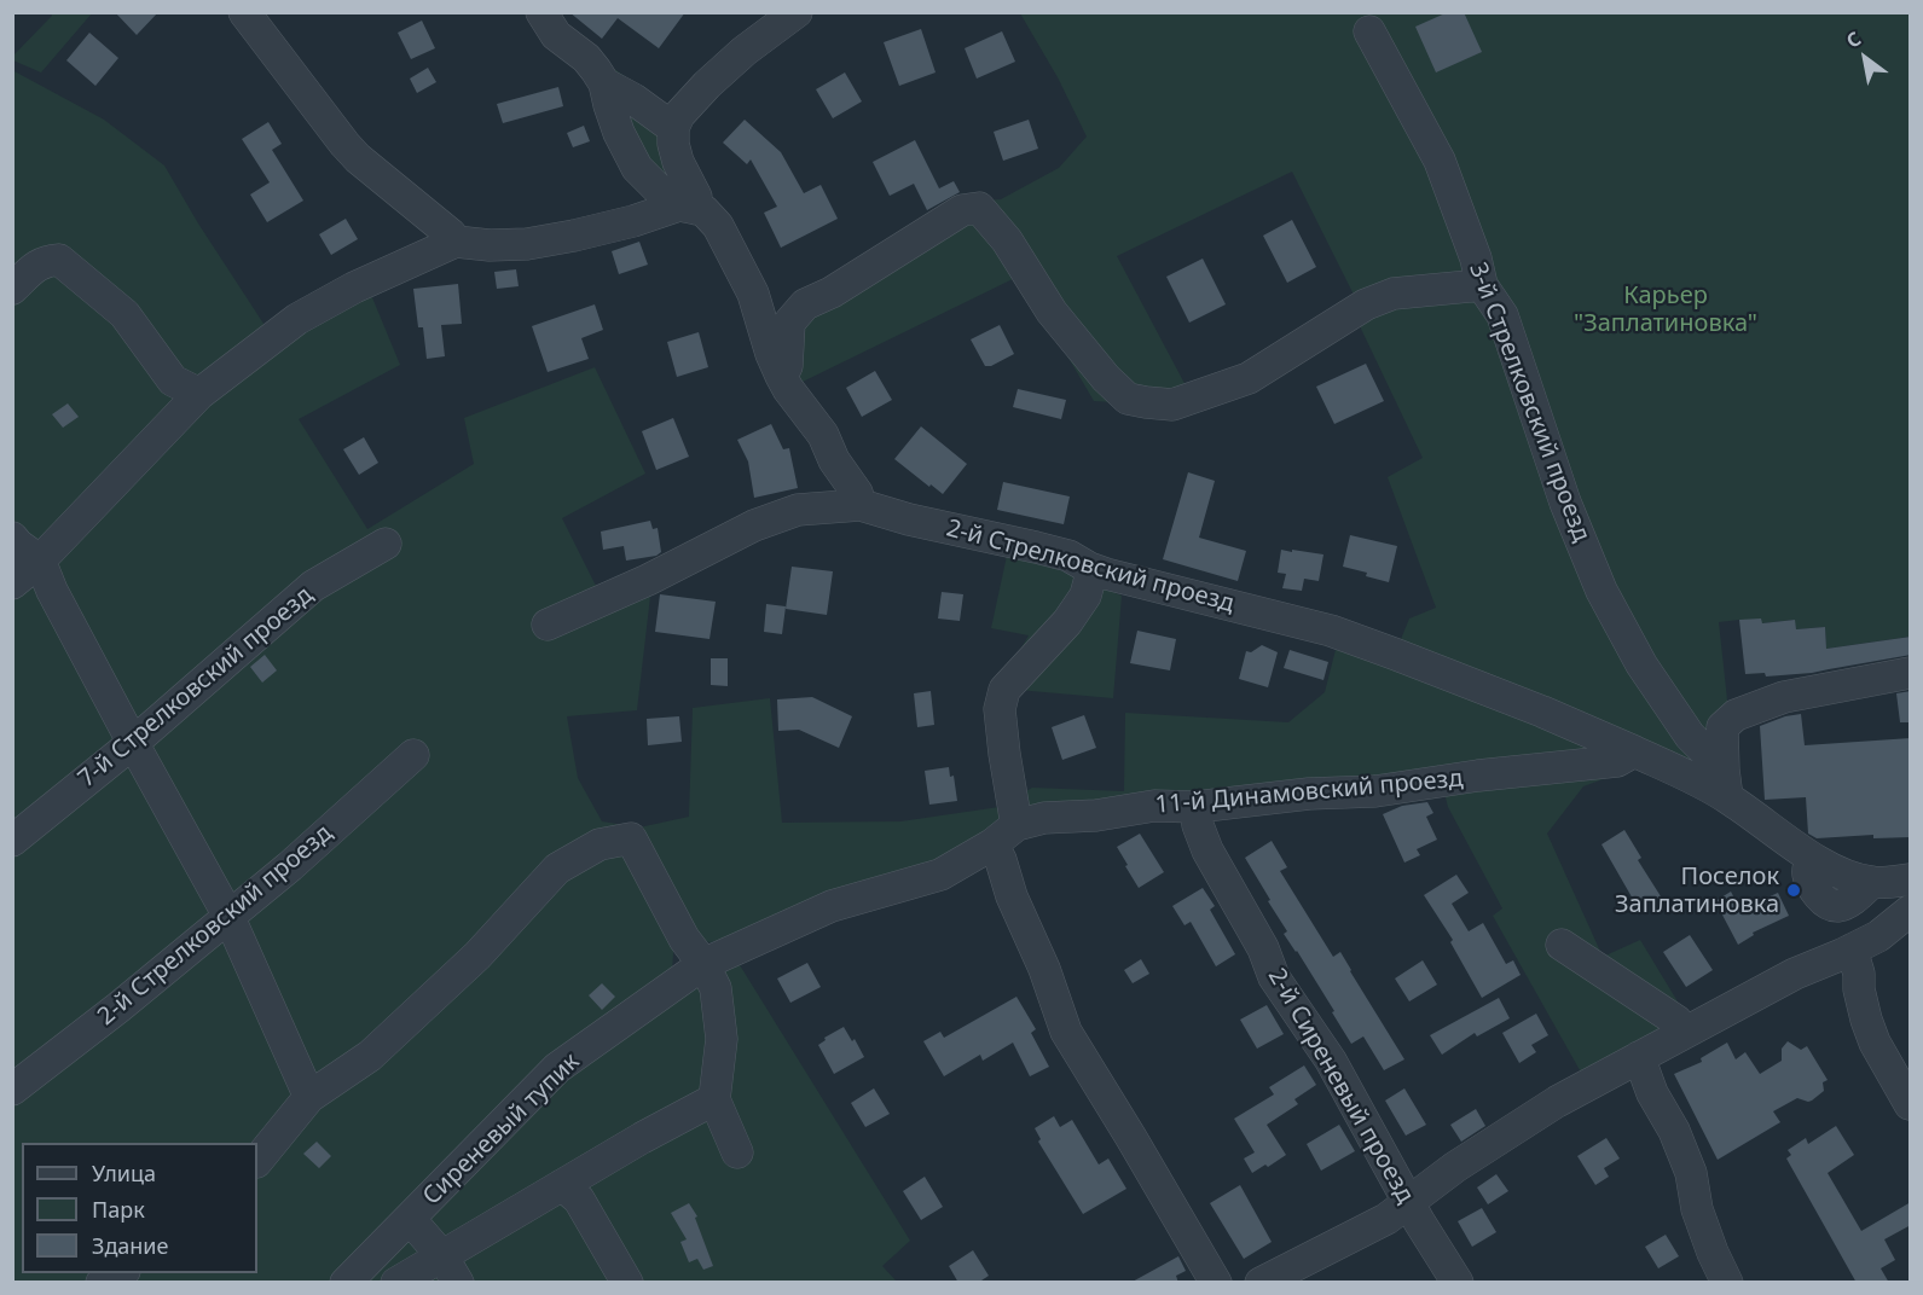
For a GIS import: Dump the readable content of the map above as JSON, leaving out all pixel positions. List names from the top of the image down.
{
  "streets": {
    "street": [
      "3-й Стрелковский проезд",
      "2-й Стрелковский проезд",
      "7-й Стрелковский проезд",
      "11-й Динамовский проезд",
      "2-й Сиреневый проезд",
      "Сиреневый тупик"
    ]
  },
  "crossings": [
    ["2-й Стрелковский проезд", "11-й Динамовский проезд"],
    ["11-й Динамовский проезд", "2-й Сиреневый проезд"],
    ["11-й Динамовский проезд", "Сиреневый тупик"]
  ],
  "parks": ["Карьер \"Заплатиновка\""],
  "places": ["Поселок Заплатиновка"],
  "legend": ["Улица", "Парк", "Здание"],
  "north": "top left"
}
